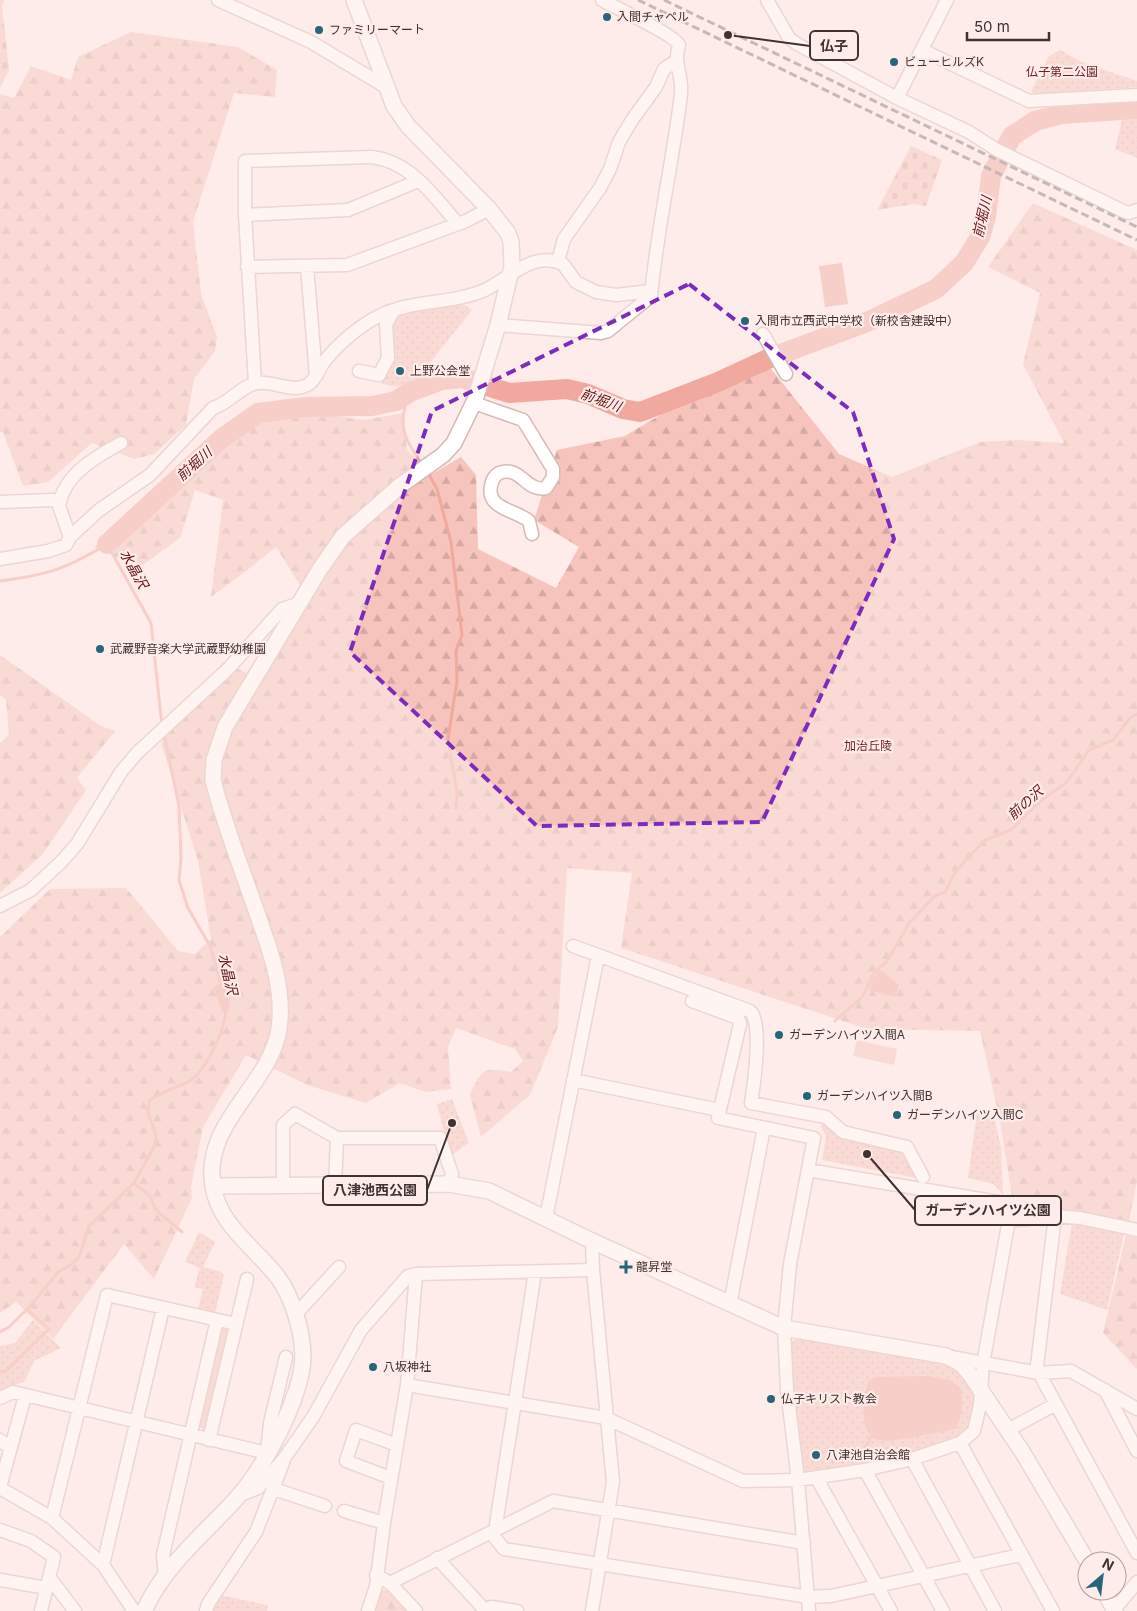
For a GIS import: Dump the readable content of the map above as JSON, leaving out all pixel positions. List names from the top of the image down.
{
  "water": ["前堀川", "水晶沢", "前の沢"],
  "parks": ["仏子第二公園", "加治丘陵"],
  "places": {
    "other": [
      "入間チャペル",
      "ファミリーマート",
      "仏子",
      "ビューヒルズK",
      "入間市立西武中学校（新校舎建設中）",
      "上野公会堂",
      "武蔵野音楽大学武蔵野幼稚園",
      "ガーデンハイツ入間A",
      "ガーデンハイツ入間B",
      "ガーデンハイツ入間C",
      "八津池西公園",
      "ガーデンハイツ公園",
      "八坂神社",
      "仏子キリスト教会",
      "八津池自治会館"
    ],
    "health": ["龍昇堂"]
  },
  "scale_bar": "50 m",
  "north": "top right"
}
